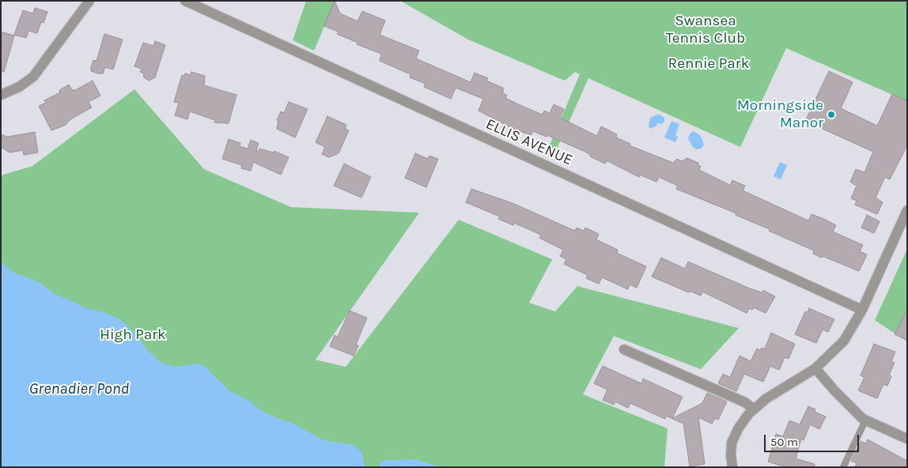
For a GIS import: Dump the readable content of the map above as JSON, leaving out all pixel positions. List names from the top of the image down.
{
  "streets": {
    "street": ["ELLIS AVENUE"]
  },
  "water": ["Grenadier Pond"],
  "parks": ["Swansea Tennis Club", "Rennie Park", "High Park"],
  "places": ["Morningside Manor"],
  "scale_bar": "50 m"
}
